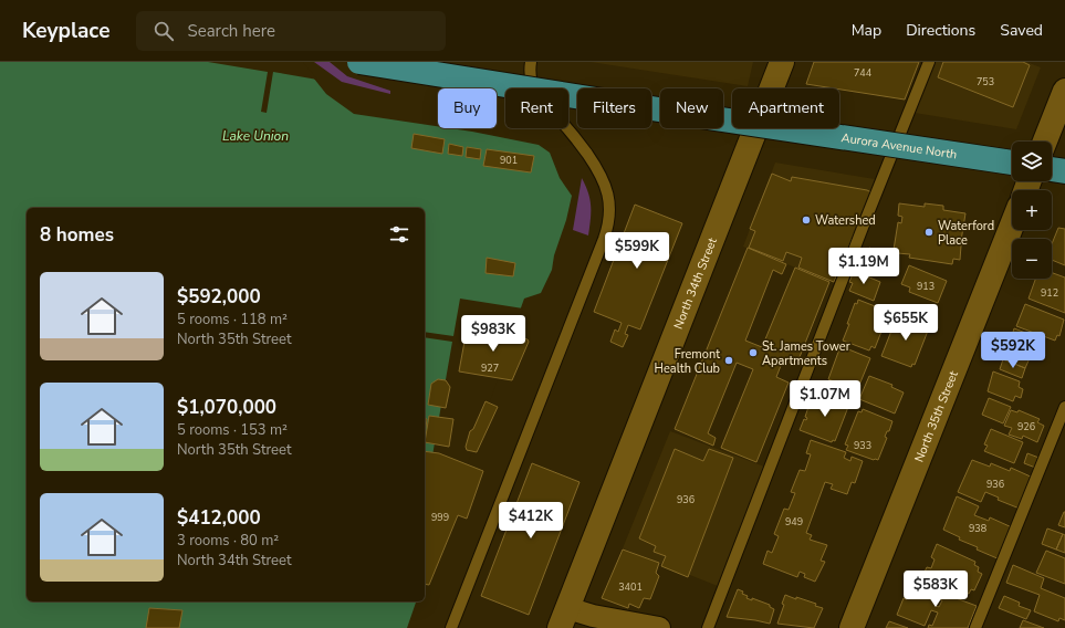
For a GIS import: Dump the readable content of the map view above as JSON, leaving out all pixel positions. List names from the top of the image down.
{
  "streets": {
    "highway": ["Aurora Avenue North"],
    "street": ["North 34th Street", "North 35th Street"]
  },
  "water": ["Lake Union"],
  "places": [
    "Watershed",
    "Waterford Place",
    "St. James Tower Apartments",
    "Fremont Health Club"
  ],
  "house_numbers": [
    "744",
    "753",
    "901",
    "913",
    "912",
    "927",
    "926",
    "933",
    "936",
    "936",
    "999",
    "949",
    "938",
    "3401"
  ],
  "page": {
    "header": "Keyplace",
    "search": "Search here",
    "nav": ["Map", "Directions", "Saved"],
    "chip": [
      "Buy",
      "Rent",
      "Filters",
      "New",
      "Apartment"
    ],
    "map_buttons": ["+", "−"],
    "heading": "8 homes",
    "price": [
      "$599K",
      "$1.19M",
      "$655K",
      "$983K",
      "$592K",
      "$1.07M",
      "$412K",
      "$583K"
    ],
    "list": [
      {
        "name": "$592,000",
        "note": "5 rooms · 118 m² · North 35th Street"
      },
      {
        "name": "$1,070,000",
        "note": "5 rooms · 153 m² · North 35th Street"
      },
      {
        "name": "$412,000",
        "note": "3 rooms · 80 m² · North 34th Street"
      }
    ]
  }
}
